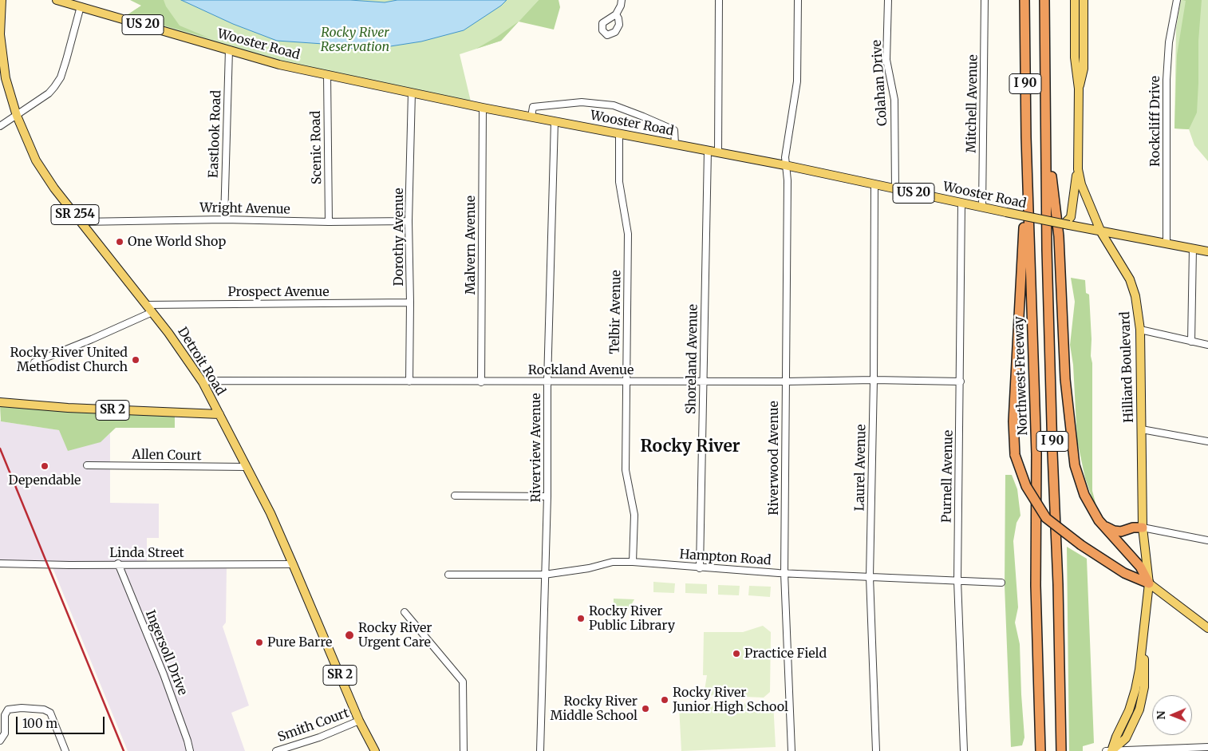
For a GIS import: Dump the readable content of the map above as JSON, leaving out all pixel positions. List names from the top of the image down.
{
  "streets": {
    "highway": ["I 90", "Northwest Freeway"],
    "main road": [
      "US 20",
      "Wooster Road",
      "SR 254",
      "Detroit Road",
      "Hilliard Boulevard",
      "SR 2"
    ],
    "street": [
      "Colahan Drive",
      "Mitchell Avenue",
      "Rockcliff Drive",
      "Eastlook Road",
      "Scenic Road",
      "Wright Avenue",
      "Dorothy Avenue",
      "Malvern Avenue",
      "Prospect Avenue",
      "Telbir Avenue",
      "Shoreland Avenue",
      "Rockland Avenue",
      "Riverview Avenue",
      "Allen Court",
      "Riverwood Avenue",
      "Laurel Avenue",
      "Purnell Avenue",
      "Linda Street",
      "Hampton Road",
      "Ingersoll Drive",
      "Smith Court"
    ]
  },
  "crossings": [
    ["Wooster Road", "Colahan Drive"],
    ["Wooster Road", "Mitchell Avenue"],
    ["Wooster Road", "Rockcliff Drive"],
    ["Wooster Road", "Eastlook Road"],
    ["Wooster Road", "Scenic Road"],
    ["Wooster Road", "Dorothy Avenue"],
    ["Wooster Road", "Malvern Avenue"],
    ["Wooster Road", "Telbir Avenue"],
    ["Wooster Road", "Shoreland Avenue"],
    ["Wooster Road", "Hilliard Boulevard"],
    ["Wooster Road", "Riverview Avenue"],
    ["Wooster Road", "Riverwood Avenue"],
    ["Wooster Road", "Laurel Avenue"],
    ["Wooster Road", "Purnell Avenue"],
    ["Eastlook Road", "Wright Avenue"],
    ["Scenic Road", "Wright Avenue"],
    ["Wright Avenue", "Dorothy Avenue"],
    ["Wright Avenue", "Detroit Road"],
    ["Dorothy Avenue", "Prospect Avenue"],
    ["Dorothy Avenue", "Rockland Avenue"],
    ["Malvern Avenue", "Rockland Avenue"],
    ["Prospect Avenue", "Detroit Road"],
    ["Telbir Avenue", "Rockland Avenue"],
    ["Telbir Avenue", "Hampton Road"],
    ["Shoreland Avenue", "Rockland Avenue"],
    ["Shoreland Avenue", "Hampton Road"],
    ["Detroit Road", "Rockland Avenue"],
    ["Detroit Road", "SR 2"],
    ["Detroit Road", "Allen Court"],
    ["Detroit Road", "Linda Street"],
    ["Detroit Road", "Smith Court"],
    ["Rockland Avenue", "Riverview Avenue"],
    ["Rockland Avenue", "Riverwood Avenue"],
    ["Rockland Avenue", "Laurel Avenue"],
    ["Rockland Avenue", "Purnell Avenue"],
    ["Riverview Avenue", "Hampton Road"],
    ["Riverwood Avenue", "Hampton Road"],
    ["Laurel Avenue", "Hampton Road"],
    ["Purnell Avenue", "Hampton Road"],
    ["Linda Street", "Ingersoll Drive"]
  ],
  "districts": ["Rocky River"],
  "parks": ["Rocky River Reservation"],
  "places": [
    "One World Shop",
    "Rocky River United Methodist Church",
    "Dependable",
    "Rocky River Public Library",
    "Rocky River Urgent Care",
    "Pure Barre",
    "Practice Field",
    "Rocky River Junior High School",
    "Rocky River Middle School"
  ],
  "scale_bar": "100 m",
  "north": "left"
}
